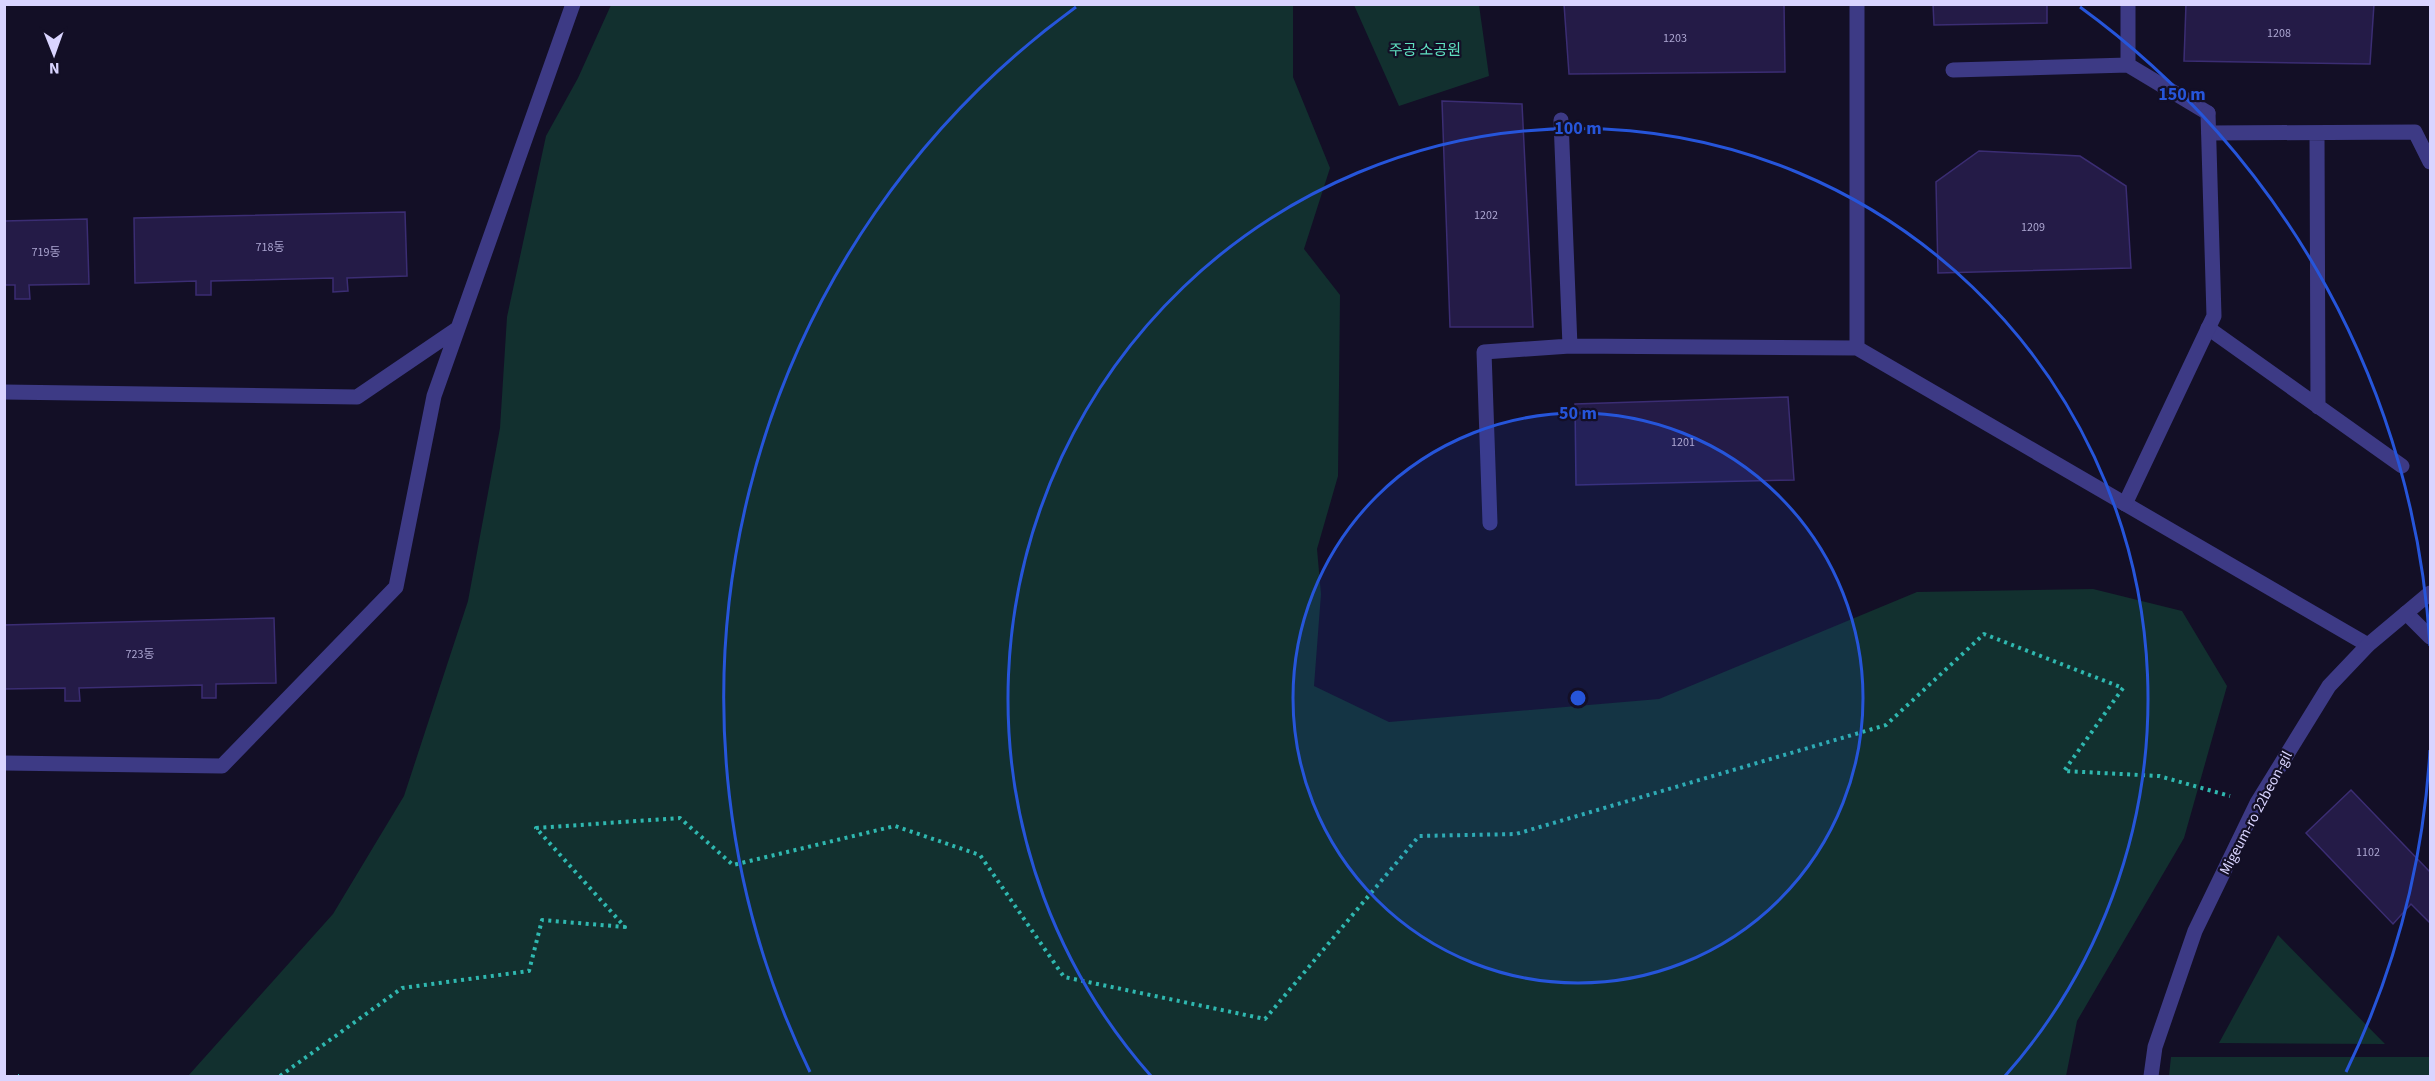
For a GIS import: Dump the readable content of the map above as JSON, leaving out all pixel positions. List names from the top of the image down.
{
  "streets": {
    "street": ["Migeum-ro 22beon-gil"]
  },
  "parks": ["주공 소공원"],
  "house_numbers": [
    "1208",
    "1203",
    "1202",
    "1209",
    "718동",
    "719동",
    "1201",
    "723동",
    "1102"
  ],
  "north": "bottom",
  "rings": ["150 m", "100 m", "50 m"]
}
